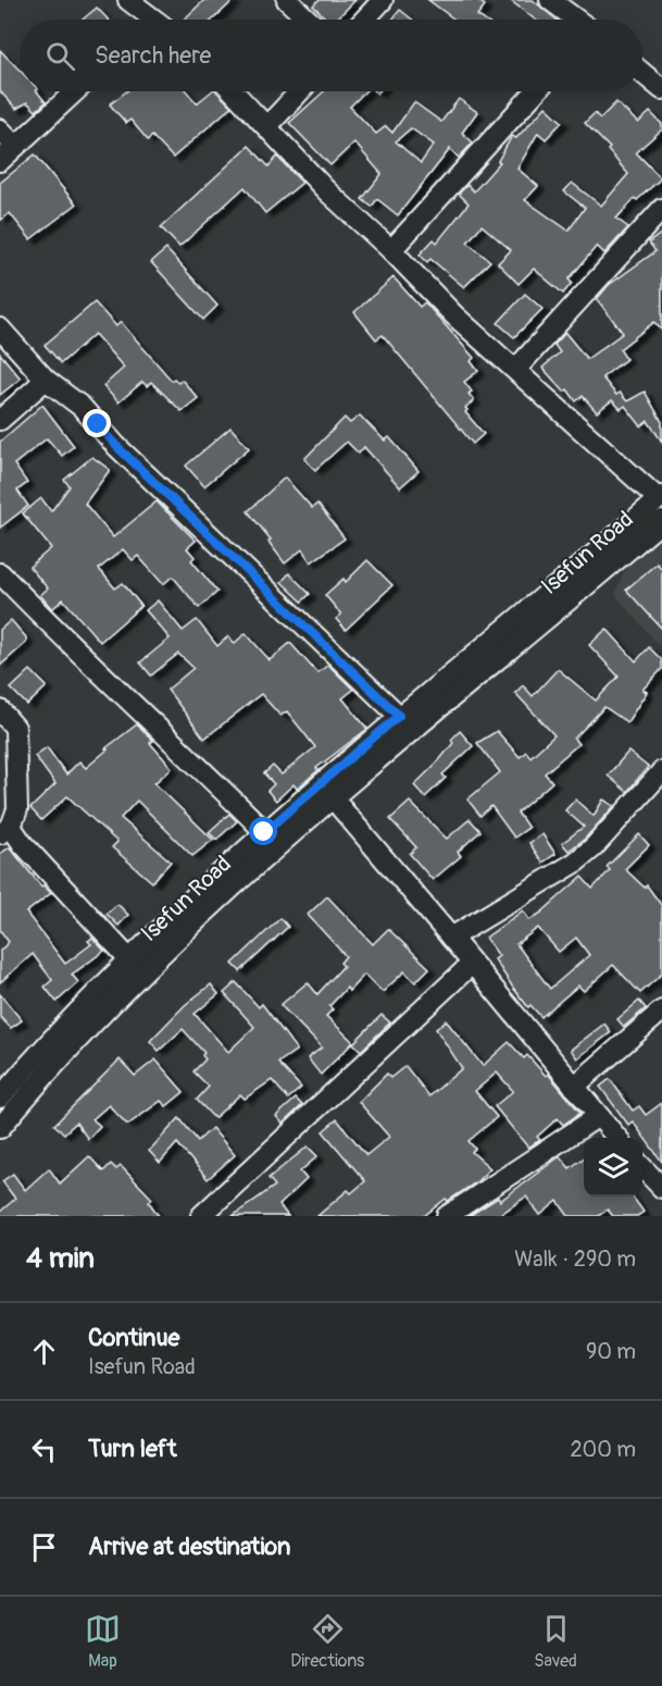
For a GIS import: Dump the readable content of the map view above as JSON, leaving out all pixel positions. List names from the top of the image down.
{
  "streets": {
    "street": ["Isefun Road"]
  },
  "page": {
    "search": "Search here",
    "heading": ["4 min", "Walk · 290 m"],
    "list": [
      ["Continue", "Isefun Road", "90 m"],
      ["Turn left", "200 m"],
      "Arrive at destination"
    ],
    "nav": ["Map", "Directions", "Saved"]
  }
}
